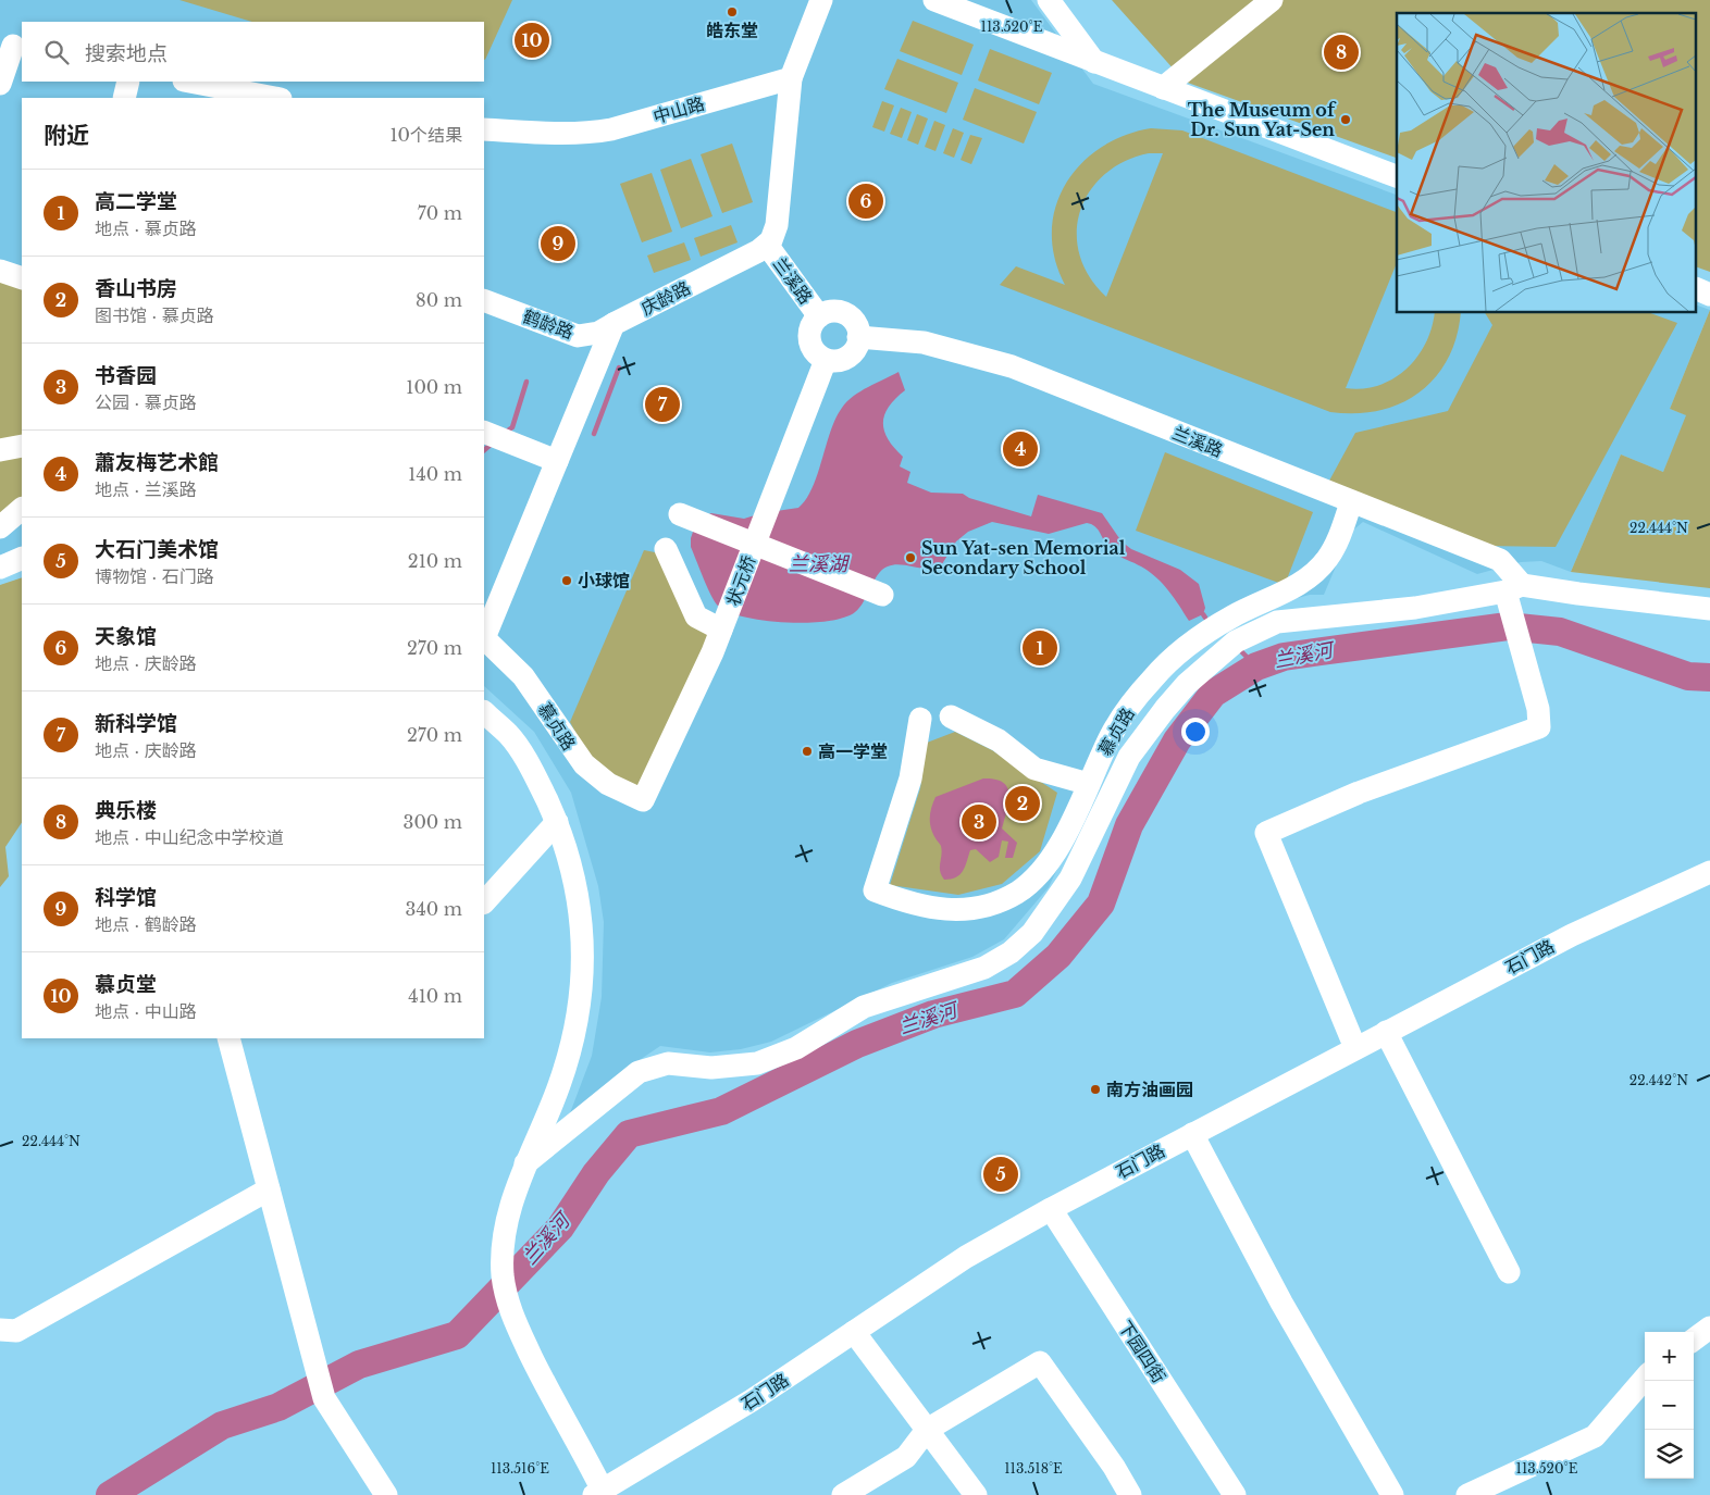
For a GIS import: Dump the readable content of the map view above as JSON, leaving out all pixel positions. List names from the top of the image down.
{
  "streets": {
    "street": [
      "中山路",
      "兰溪路",
      "庆龄路",
      "鹤龄路",
      "状元桥",
      "慕贞路",
      "石门路",
      "下园四街"
    ]
  },
  "crossings": [
    ["兰溪路", "庆龄路"],
    ["兰溪路", "状元桥"],
    ["兰溪路", "慕贞路"],
    ["庆龄路", "鹤龄路"],
    ["状元桥", "慕贞路"],
    ["石门路", "下园四街"]
  ],
  "water": ["兰溪湖", "兰溪河"],
  "places": [
    "皓东堂",
    "The Museum of Dr. Sun Yat-Sen",
    "Sun Yat-sen Memorial Secondary School",
    "小球馆",
    "高一学堂",
    "南方油画园"
  ],
  "page": {
    "pins": [
      "10",
      "8",
      "6",
      "9",
      "7",
      "4",
      "1",
      "2",
      "3",
      "5"
    ],
    "search": "搜索地点",
    "heading": ["附近", "10个结果"],
    "list": [
      {
        "mark": "1",
        "name": "高二学堂",
        "note": "地点 · 慕贞路",
        "value": "70 m"
      },
      {
        "mark": "2",
        "name": "香山书房",
        "note": "图书馆 · 慕贞路",
        "value": "80 m"
      },
      {
        "mark": "3",
        "name": "书香园",
        "note": "公园 · 慕贞路",
        "value": "100 m"
      },
      {
        "mark": "4",
        "name": "蕭友梅艺术館",
        "note": "地点 · 兰溪路",
        "value": "140 m"
      },
      {
        "mark": "5",
        "name": "大石门美术馆",
        "note": "博物馆 · 石门路",
        "value": "210 m"
      },
      {
        "mark": "6",
        "name": "天象馆",
        "note": "地点 · 庆龄路",
        "value": "270 m"
      },
      {
        "mark": "7",
        "name": "新科学馆",
        "note": "地点 · 庆龄路",
        "value": "270 m"
      },
      {
        "mark": "8",
        "name": "典乐楼",
        "note": "地点 · 中山纪念中学校道",
        "value": "300 m"
      },
      {
        "mark": "9",
        "name": "科学馆",
        "note": "地点 · 鹤龄路",
        "value": "340 m"
      },
      {
        "mark": "10",
        "name": "慕贞堂",
        "note": "地点 · 中山路",
        "value": "410 m"
      }
    ],
    "map_buttons": ["+", "−"]
  },
  "coordinates": [
    "113.520°E",
    "22.444°N",
    "22.442°N",
    "113.516°E",
    "113.518°E"
  ]
}
